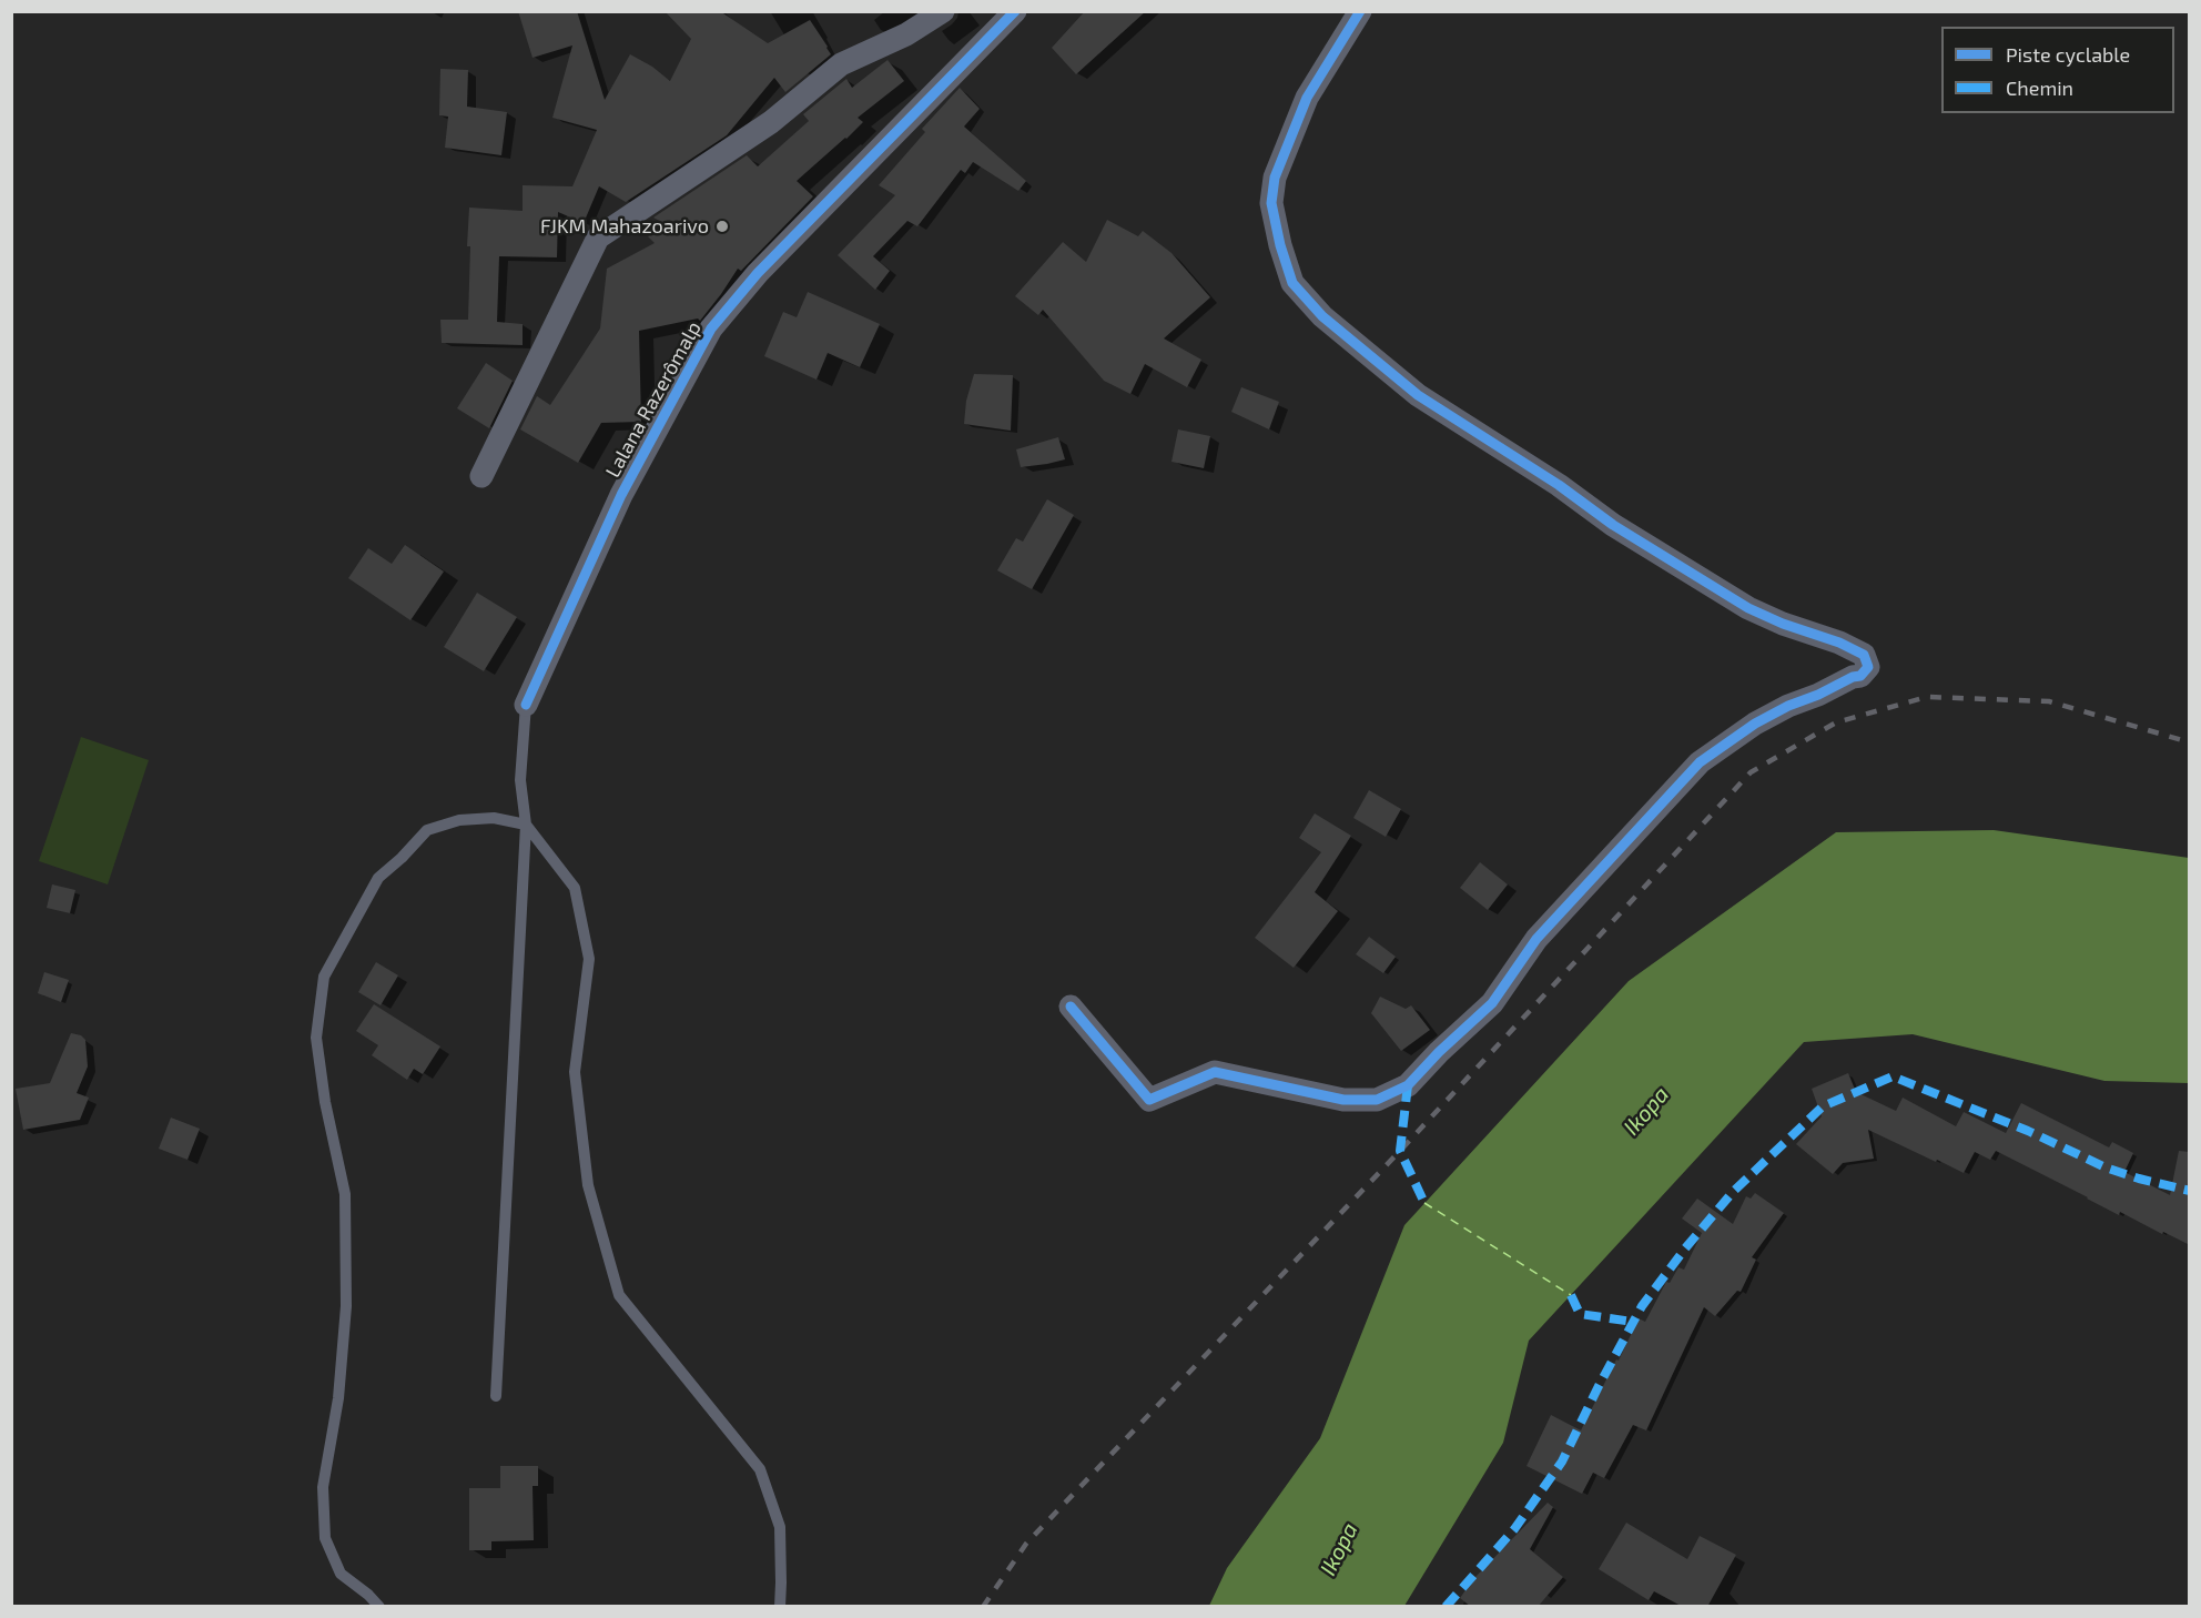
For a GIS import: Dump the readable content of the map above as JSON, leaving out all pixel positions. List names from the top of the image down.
{
  "streets": {
    "street": ["Lalana Razerômalp"]
  },
  "water": ["Ikopa"],
  "places": ["FJKM Mahazoarivo"],
  "legend": ["Piste cyclable", "Chemin"]
}
